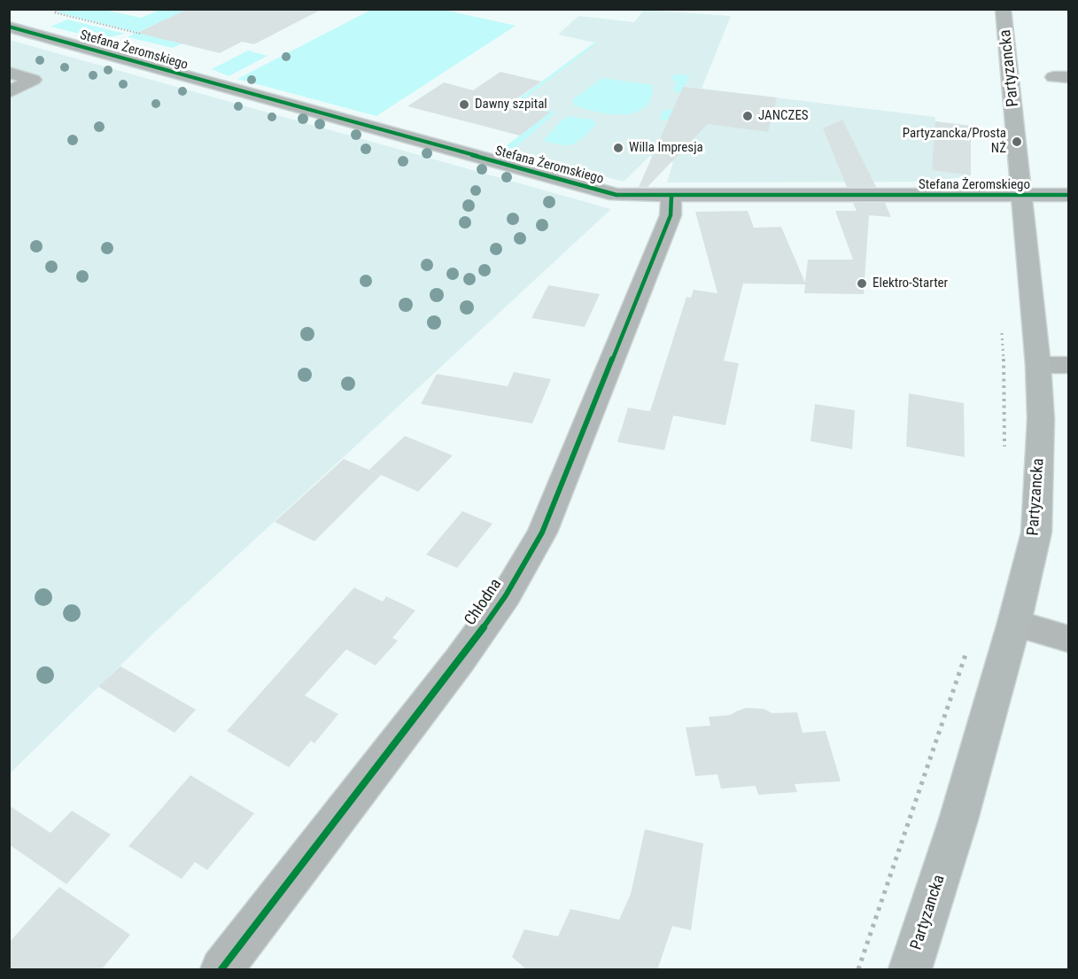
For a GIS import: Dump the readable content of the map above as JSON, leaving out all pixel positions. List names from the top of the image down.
{
  "streets": {
    "main road": ["Partyzancka"],
    "street": ["Stefana Żeromskiego", "Chłodna"]
  },
  "crossings": [
    ["Stefana Żeromskiego", "Partyzancka"],
    ["Stefana Żeromskiego", "Chłodna"]
  ],
  "places": [
    "Dawny szpital",
    "JANCZES",
    "Partyzancka/Prosta NŻ",
    "Willa Impresja",
    "Elektro-Starter"
  ]
}
